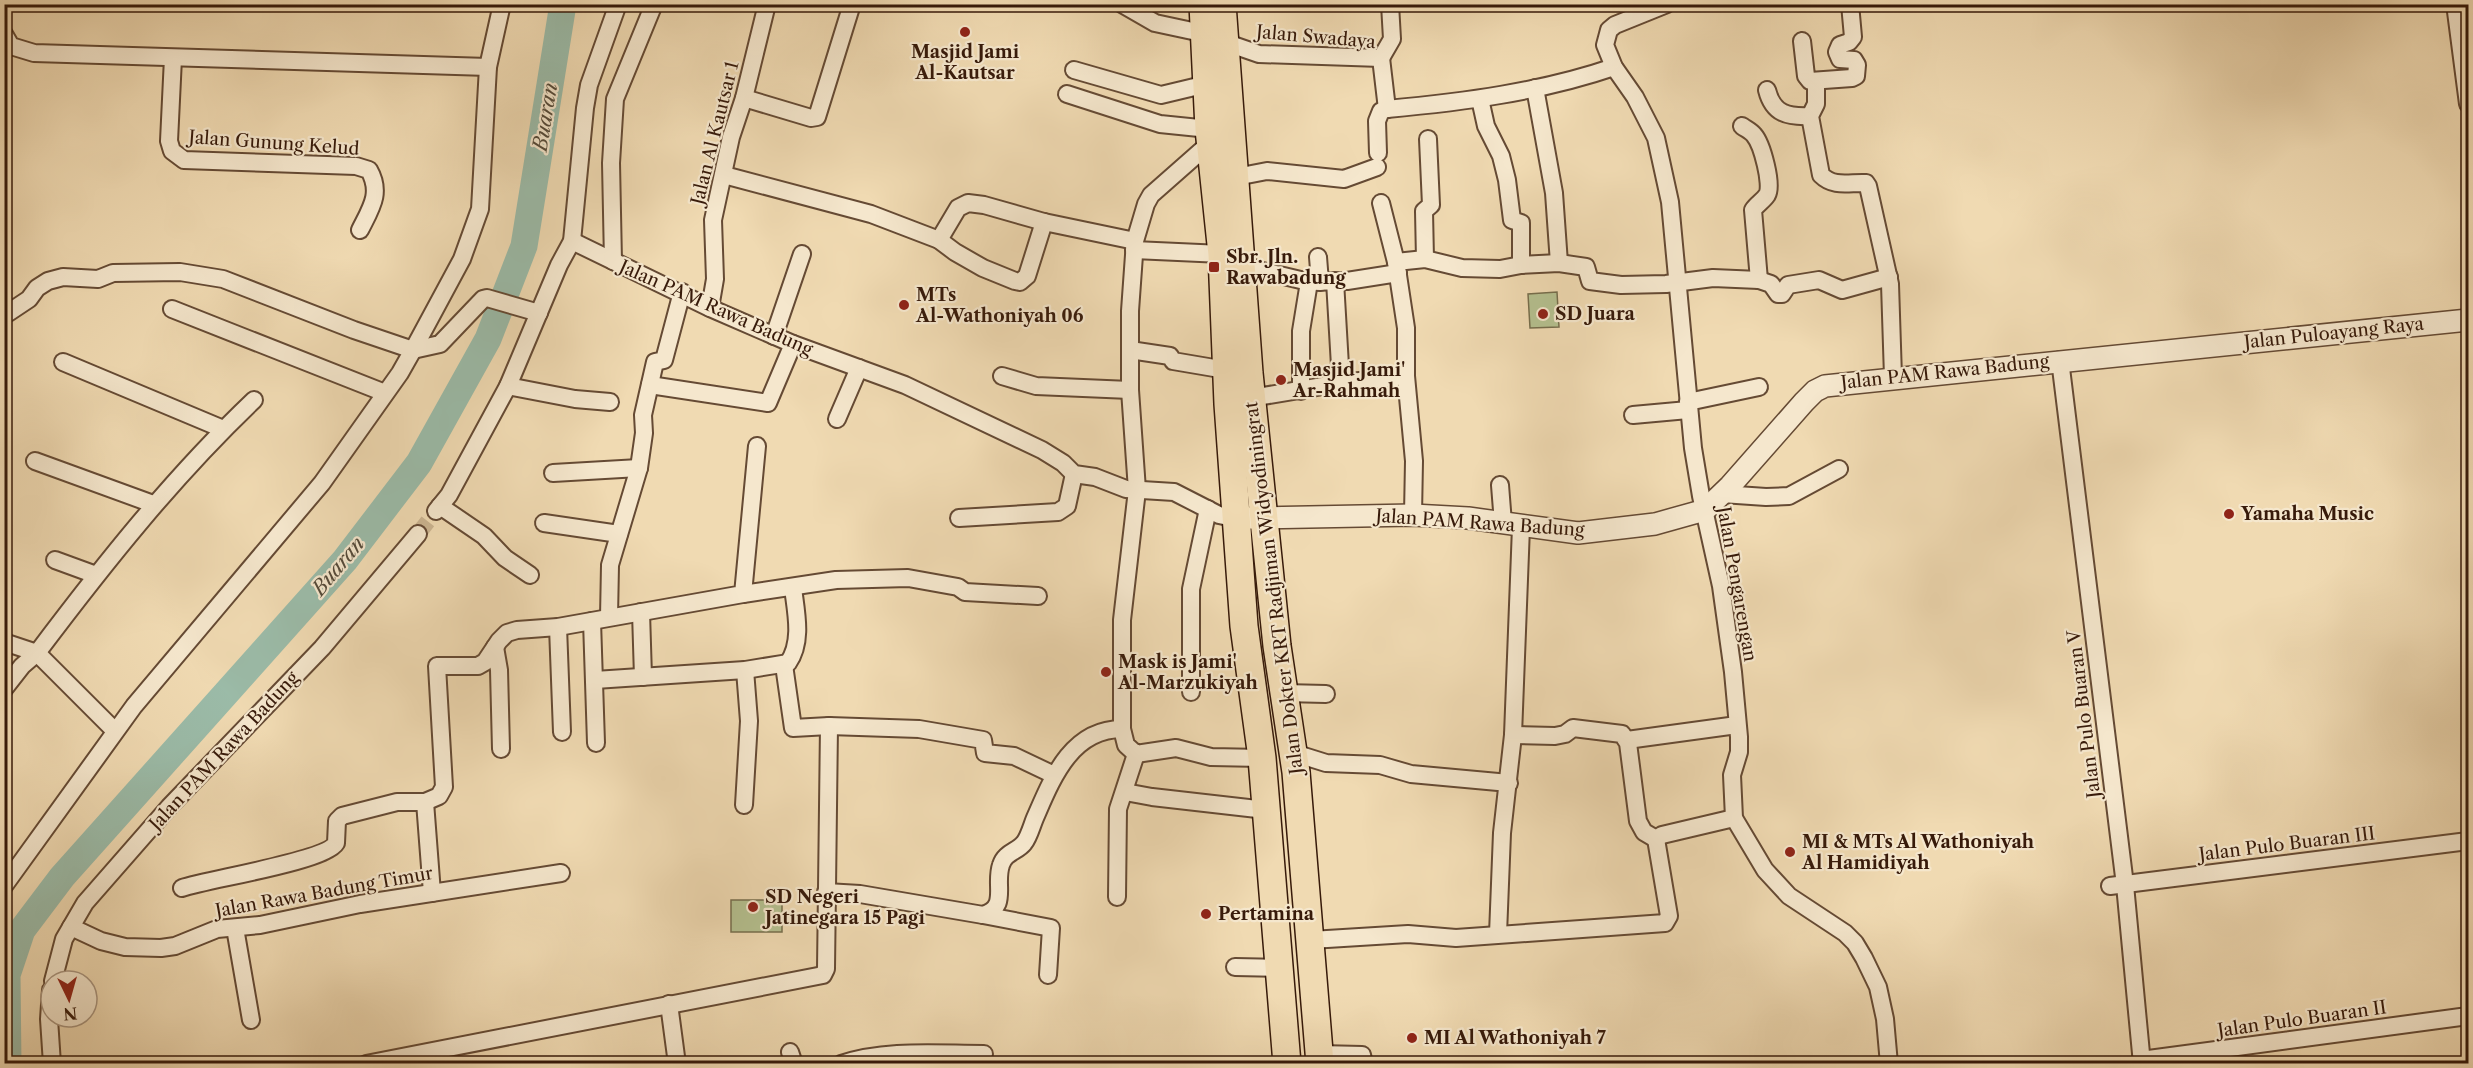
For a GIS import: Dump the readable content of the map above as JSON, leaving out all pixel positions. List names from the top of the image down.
{
  "streets": {
    "main road": ["Jalan Dokter KRT Radjiman Widyodiningrat"],
    "street": [
      "Jalan Swadaya",
      "Jalan Al Kautsar 1",
      "Jalan Gunung Kelud",
      "Jalan PAM Rawa Badung",
      "Jalan Puloayang Raya",
      "Jalan Pengarengan",
      "Jalan Pulo Buaran V",
      "Jalan Pulo Buaran III",
      "Jalan Rawa Badung Timur",
      "Jalan Pulo Buaran II"
    ]
  },
  "crossings": [
    ["Jalan Swadaya", "Jalan Dokter KRT Radjiman Widyodiningrat"],
    ["Jalan Al Kautsar 1", "Jalan PAM Rawa Badung"],
    ["Jalan PAM Rawa Badung", "Jalan Puloayang Raya"],
    ["Jalan PAM Rawa Badung", "Jalan Pengarengan"],
    ["Jalan PAM Rawa Badung", "Jalan Dokter KRT Radjiman Widyodiningrat"],
    ["Jalan PAM Rawa Badung", "Jalan Pulo Buaran V"],
    ["Jalan PAM Rawa Badung", "Jalan Rawa Badung Timur"],
    ["Jalan Puloayang Raya", "Jalan Pulo Buaran V"],
    ["Jalan Pulo Buaran V", "Jalan Pulo Buaran III"],
    ["Jalan Pulo Buaran V", "Jalan Pulo Buaran II"]
  ],
  "water": ["Buaran"],
  "places": {
    "other": [
      "Masjid Jami Al-Kautsar",
      "MTs Al-Wathoniyah 06",
      "SD Juara",
      "Masjid Jami' Ar-Rahmah",
      "Yamaha Music",
      "Mask is Jami' Al-Marzukiyah",
      "MI & MTs Al Wathoniyah Al Hamidiyah",
      "SD Negeri Jatinegara 15 Pagi",
      "Pertamina",
      "MI Al Wathoniyah 7"
    ],
    "transit": ["Sbr. Jln. Rawabadung"]
  },
  "north": "bottom"
}
